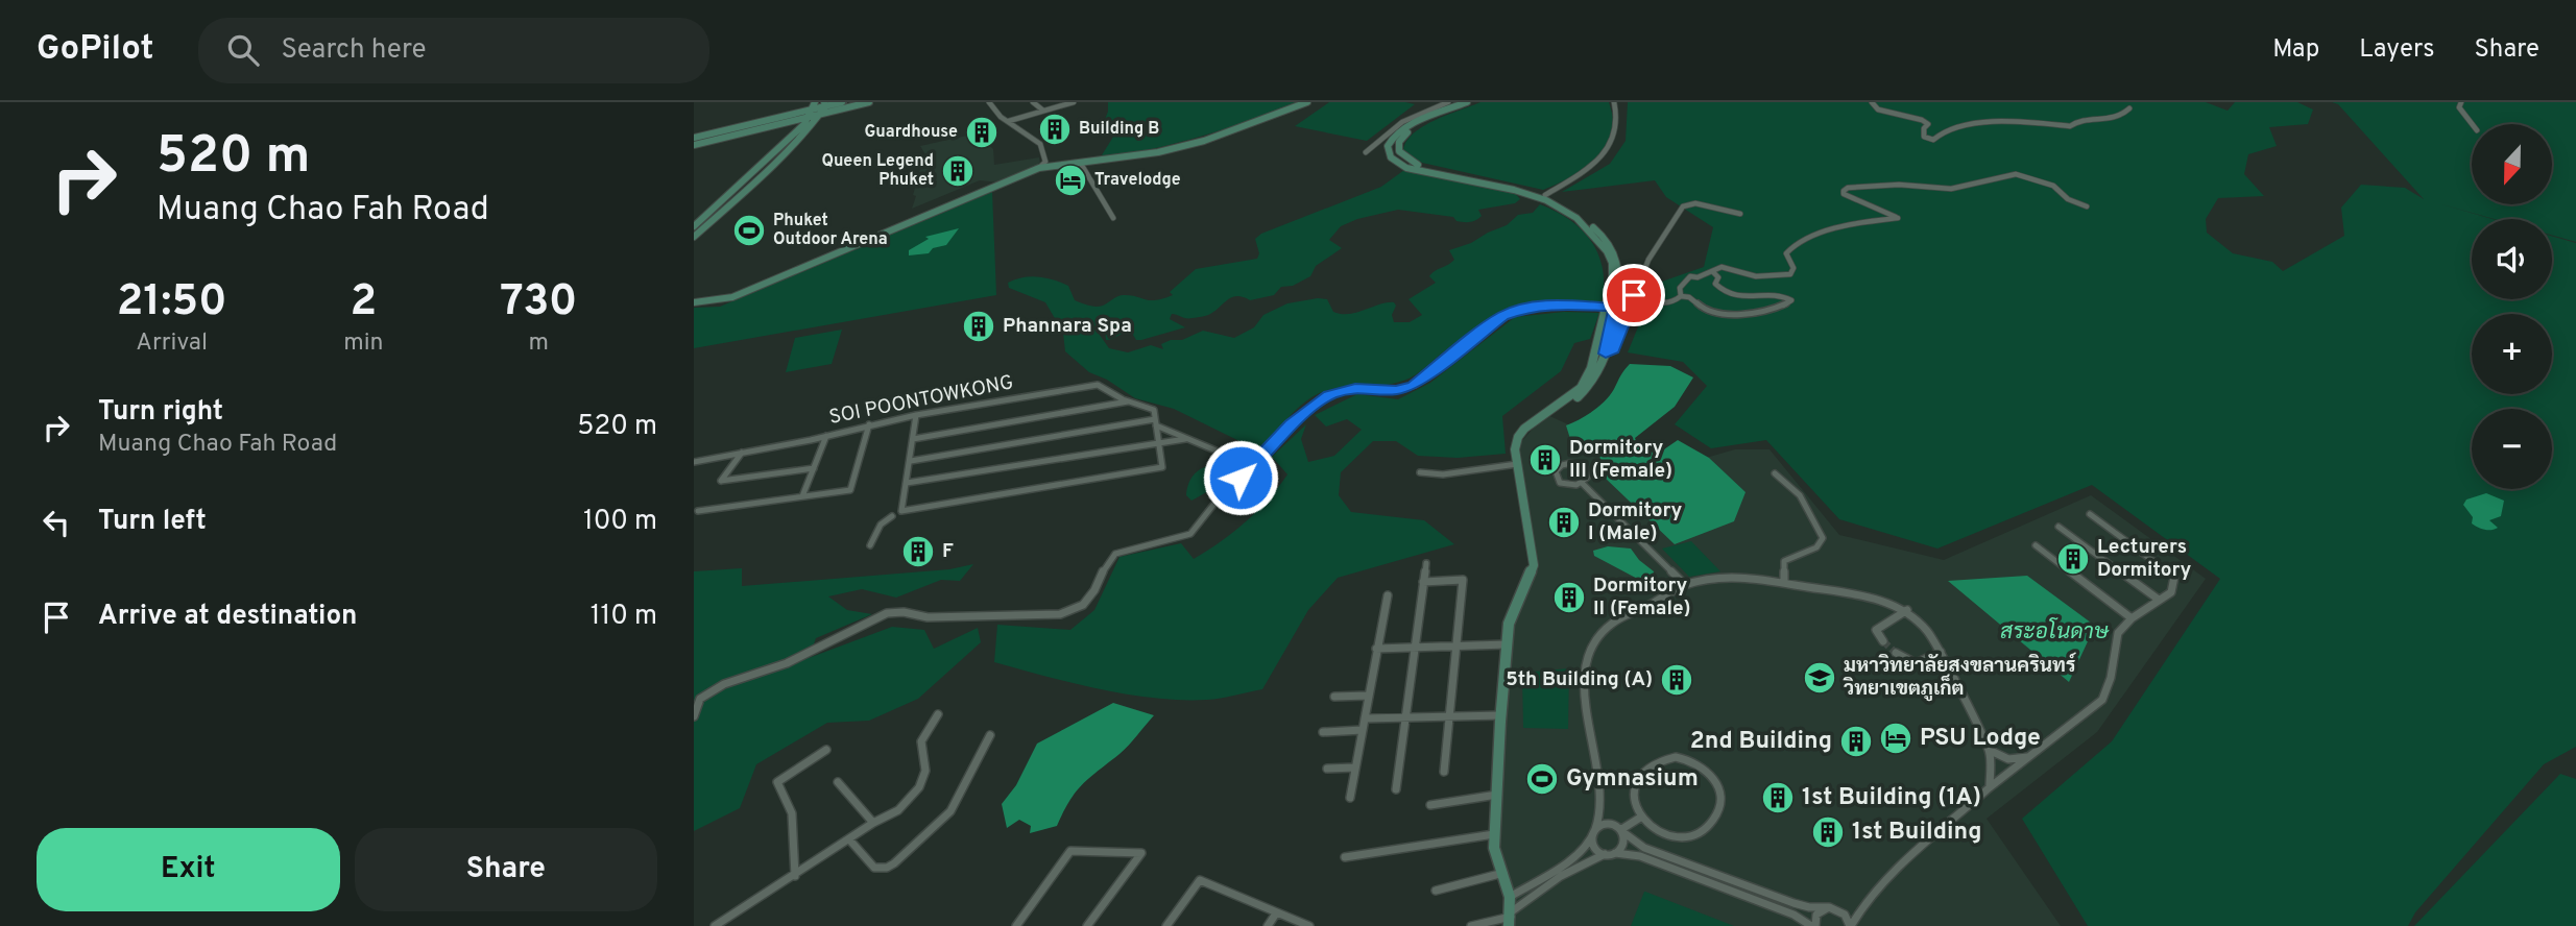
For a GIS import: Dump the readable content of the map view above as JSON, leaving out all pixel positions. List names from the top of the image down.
{
  "streets": {
    "street": ["SOI POONTOWKONG"]
  },
  "water": ["สระอโนดาษ"],
  "places": {
    "building": [
      "Building B",
      "Guardhouse",
      "Queen Legend Phuket",
      "Phannara Spa",
      "Dormitory III (Female)",
      "Dormitory I (Male)",
      "F",
      "Lecturers Dormitory",
      "Dormitory II (Female)",
      "5th Building (A)",
      "2nd Building",
      "1st Building (1A)",
      "1st Building"
    ],
    "hotel": ["Travelodge", "PSU Lodge"],
    "sports": ["Phuket Outdoor Arena", "Gymnasium"],
    "school or university": ["มหาวิทยาลัยสงขลานครินทร์ วิทยาเขตภูเก็ต"]
  },
  "north": "bottom",
  "page": {
    "header": "GoPilot",
    "search": "Search here",
    "nav": ["Map", "Layers", "Share"],
    "turn": ["520 m", "Muang Chao Fah Road"],
    "map_buttons": ["+", "−"],
    "eta": [
      "21:50",
      "Arrival",
      "2",
      "min",
      "730",
      "m"
    ],
    "list": [
      {
        "name": "Turn right",
        "note": "Muang Chao Fah Road",
        "value": "520 m"
      },
      {
        "name": "Turn left",
        "value": "100 m"
      },
      {
        "name": "Arrive at destination",
        "value": "110 m"
      }
    ],
    "buttons": ["Exit", "Share"]
  }
}
